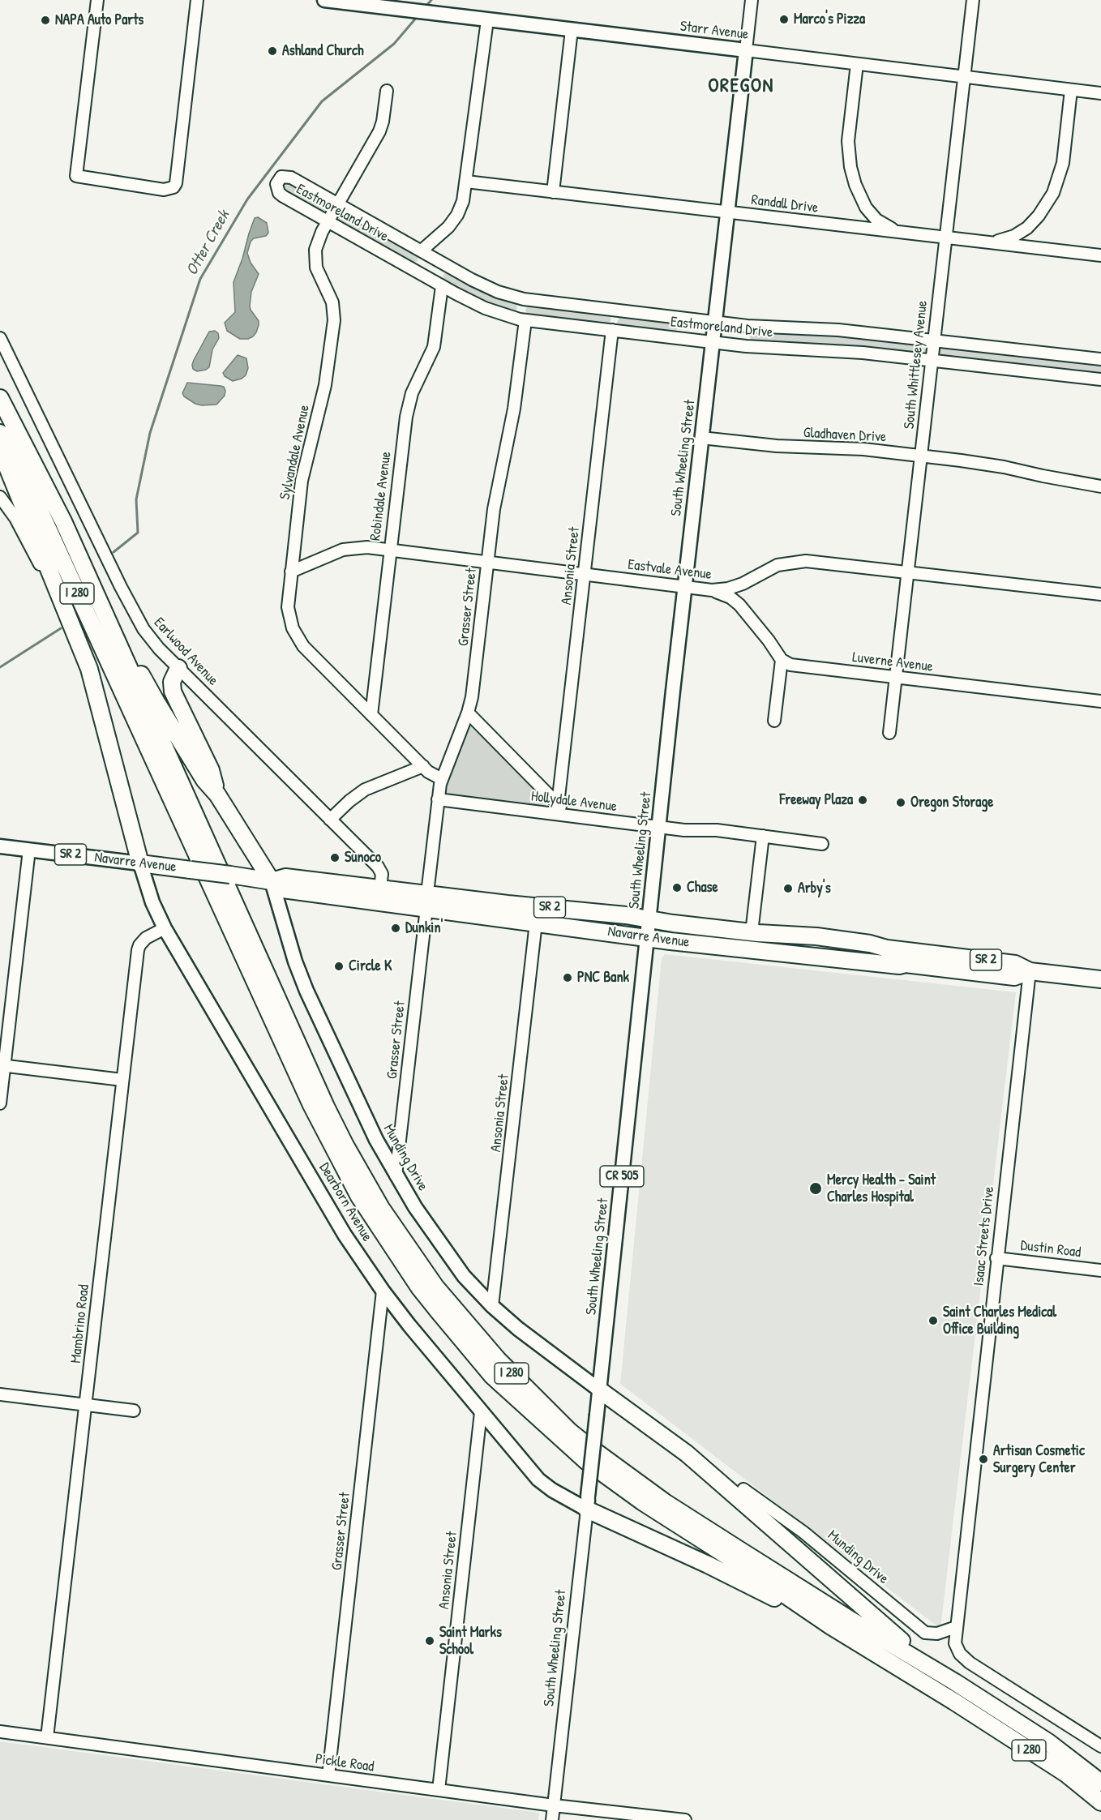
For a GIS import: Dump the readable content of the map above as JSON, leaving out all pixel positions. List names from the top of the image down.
{
  "streets": {
    "highway": ["I 280", "SR 2", "Navarre Avenue"],
    "main road": [
      "Starr Avenue",
      "South Wheeling Street",
      "Munding Drive",
      "CR 505",
      "Dearborn Avenue"
    ],
    "street": [
      "Randall Drive",
      "Eastmoreland Drive",
      "South Whittlesey Avenue",
      "Gladhaven Drive",
      "Sylvandale Avenue",
      "Robindale Avenue",
      "Ansonia Street",
      "Eastvale Avenue",
      "Grasser Street",
      "Earlwood Avenue",
      "Luverne Avenue",
      "Hollydale Avenue",
      "Isaac Streets Drive",
      "Dustin Road",
      "Mambrino Road",
      "Pickle Road"
    ]
  },
  "crossings": [
    ["Starr Avenue", "South Whittlesey Avenue"],
    ["Starr Avenue", "South Wheeling Street"],
    ["Randall Drive", "South Whittlesey Avenue"],
    ["Randall Drive", "South Wheeling Street"],
    ["Eastmoreland Drive", "South Whittlesey Avenue"],
    ["Eastmoreland Drive", "Sylvandale Avenue"],
    ["Eastmoreland Drive", "South Wheeling Street"],
    ["Eastmoreland Drive", "Robindale Avenue"],
    ["Eastmoreland Drive", "Ansonia Street"],
    ["Eastmoreland Drive", "Grasser Street"],
    ["South Whittlesey Avenue", "Gladhaven Drive"],
    ["South Whittlesey Avenue", "Eastvale Avenue"],
    ["South Whittlesey Avenue", "Luverne Avenue"],
    ["Gladhaven Drive", "South Wheeling Street"],
    ["Sylvandale Avenue", "Robindale Avenue"],
    ["Sylvandale Avenue", "Eastvale Avenue"],
    ["Sylvandale Avenue", "Grasser Street"],
    ["South Wheeling Street", "Eastvale Avenue"],
    ["South Wheeling Street", "Hollydale Avenue"],
    ["South Wheeling Street", "Navarre Avenue"],
    ["South Wheeling Street", "Munding Drive"],
    ["South Wheeling Street", "Dearborn Avenue"],
    ["South Wheeling Street", "Pickle Road"],
    ["Robindale Avenue", "Eastvale Avenue"],
    ["Ansonia Street", "Eastvale Avenue"],
    ["Ansonia Street", "Navarre Avenue"],
    ["Ansonia Street", "Munding Drive"],
    ["Ansonia Street", "Dearborn Avenue"],
    ["Ansonia Street", "Pickle Road"],
    ["Eastvale Avenue", "Grasser Street"],
    ["Grasser Street", "Hollydale Avenue"],
    ["Grasser Street", "Navarre Avenue"],
    ["Grasser Street", "Munding Drive"],
    ["Grasser Street", "Dearborn Avenue"],
    ["Grasser Street", "Pickle Road"],
    ["Earlwood Avenue", "Navarre Avenue"],
    ["Navarre Avenue", "Munding Drive"],
    ["Navarre Avenue", "Dearborn Avenue"],
    ["Navarre Avenue", "Isaac Streets Drive"],
    ["Munding Drive", "Isaac Streets Drive"],
    ["Dearborn Avenue", "Mambrino Road"],
    ["Isaac Streets Drive", "Dustin Road"],
    ["Mambrino Road", "Pickle Road"]
  ],
  "districts": ["OREGON"],
  "water": ["Otter Creek"],
  "places": [
    "Marco's Pizza",
    "NAPA Auto Parts",
    "Ashland Church",
    "Freeway Plaza",
    "Oregon Storage",
    "Sunoco",
    "Chase",
    "Arby's",
    "Dunkin'",
    "Circle K",
    "PNC Bank",
    "Mercy Health - Saint Charles Hospital",
    "Saint Charles Medical Office Building",
    "Artisan Cosmetic Surgery Center",
    "Saint Marks School"
  ]
}
